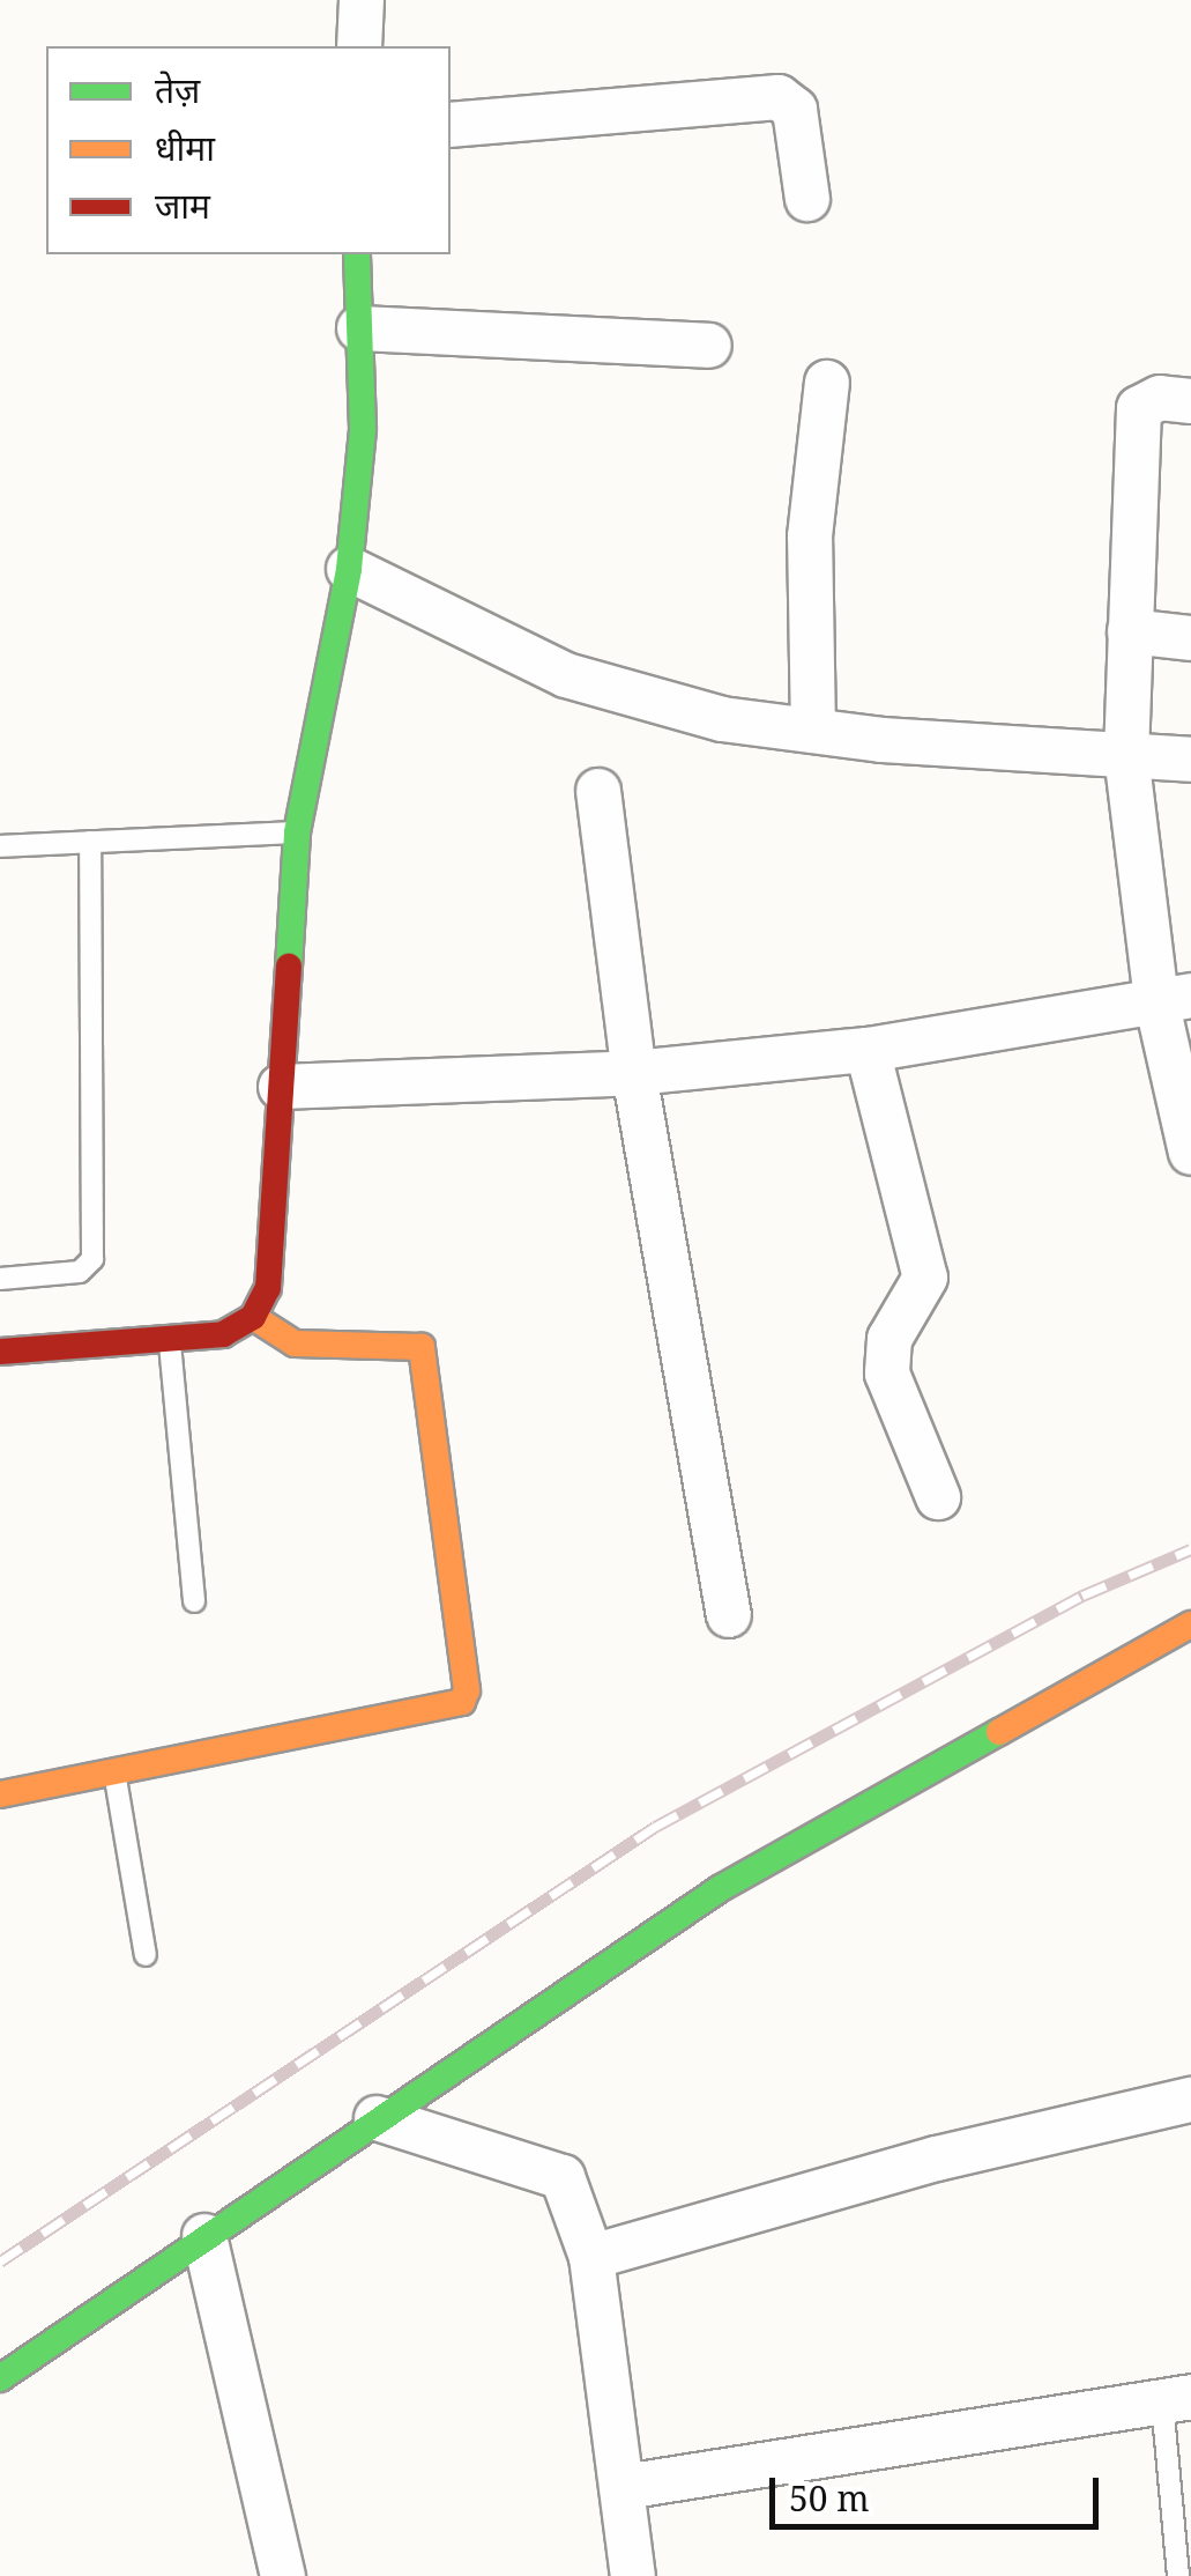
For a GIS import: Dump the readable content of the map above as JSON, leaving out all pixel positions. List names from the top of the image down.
{
  "legend": ["तेज़", "धीमा", "जाम"],
  "scale_bar": "50 m"
}
